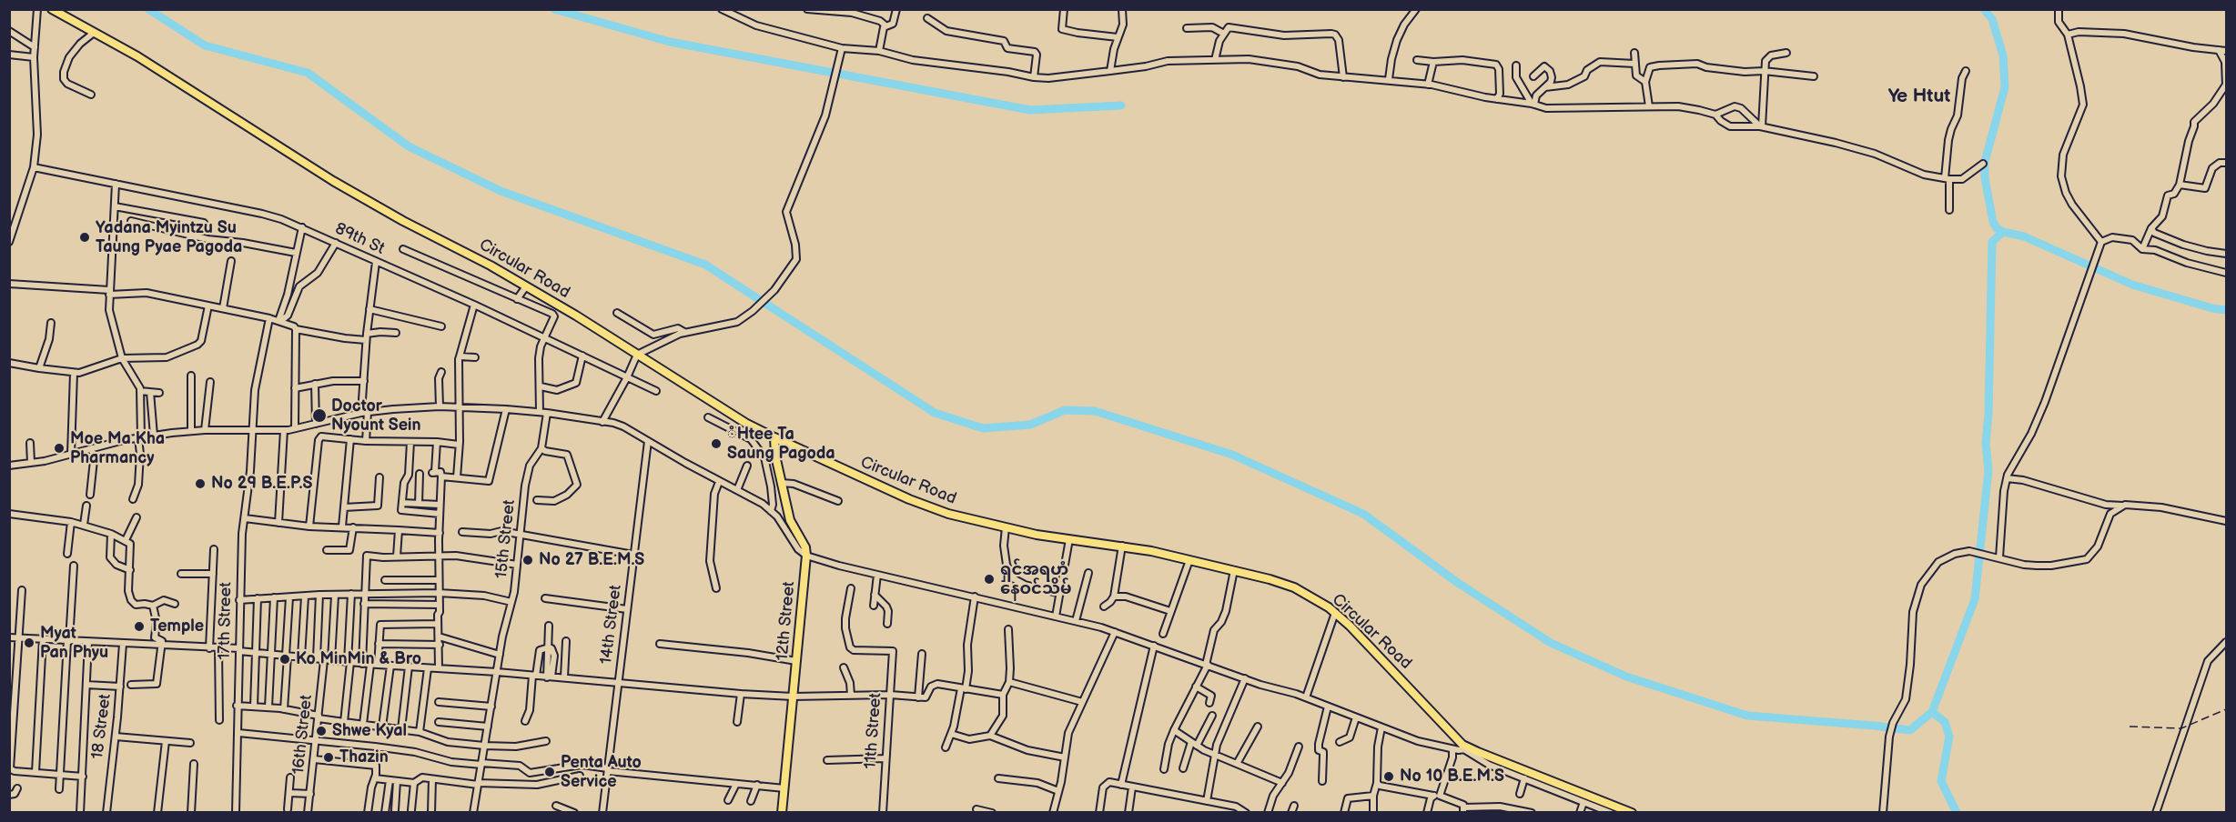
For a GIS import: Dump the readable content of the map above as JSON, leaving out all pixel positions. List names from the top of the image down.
{
  "streets": {
    "main road": ["Circular Road", "12th Street"],
    "street": [
      "89th St",
      "15th Street",
      "17th Street",
      "14th Street",
      "18 Street",
      "11th Street",
      "16th Street"
    ]
  },
  "crossings": [
    ["Circular Road", "12th Street"]
  ],
  "districts": ["Ye Htut"],
  "places": [
    "Yadana Myintzu Su Taung Pyae Pagoda",
    "Doctor Nyount Sein",
    "ံHtee Ta Saung Pagoda",
    "Moe Ma Kha Pharmancy",
    "No 29 B.E.P.S",
    "No 27 B.E.M.S",
    "ရှင်အရဟံ နေဝင်သိမ်",
    "Temple",
    "Myat Pan Phyu",
    "Ko MinMin & Bro",
    "Shwe Kyal",
    "Thazin",
    "Penta Auto Service",
    "No 10 B.E.M.S"
  ]
}
